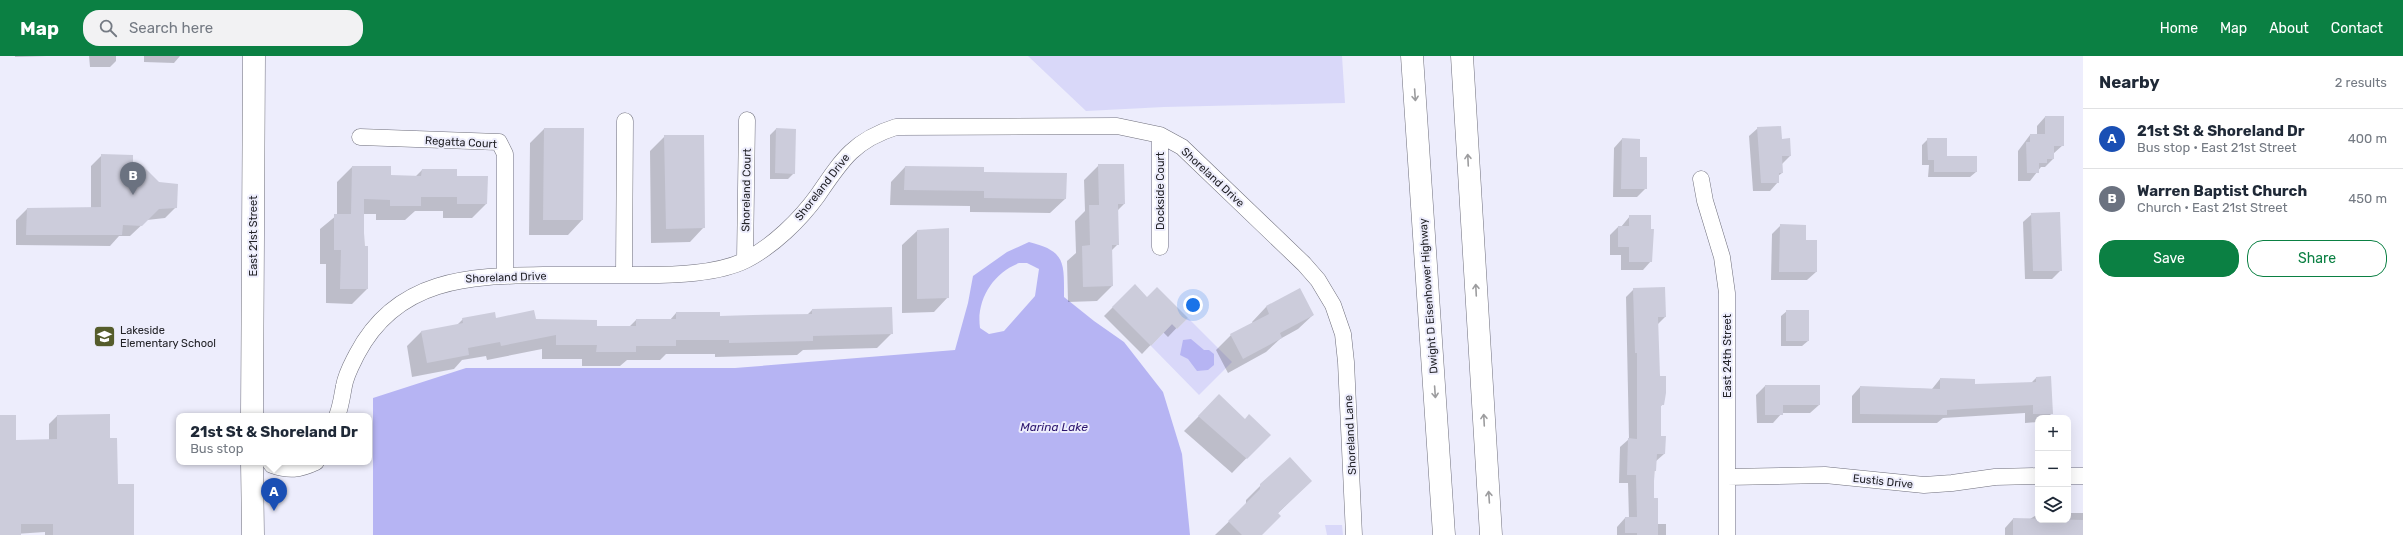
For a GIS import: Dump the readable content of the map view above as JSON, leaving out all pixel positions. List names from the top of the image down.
{
  "streets": {
    "main road": ["East 21st Street", "Dwight D Eisenhower Highway"],
    "street": [
      "Regatta Court",
      "Shoreland Drive",
      "Shoreland Court",
      "Dockside Court",
      "East 24th Street",
      "Shoreland Lane",
      "Eustis Drive"
    ]
  },
  "crossings": [
    ["Regatta Court", "Shoreland Drive"],
    ["Shoreland Drive", "Shoreland Court"],
    ["Shoreland Drive", "Dockside Court"],
    ["Shoreland Drive", "Shoreland Lane"],
    ["East 24th Street", "Eustis Drive"]
  ],
  "water": ["Marina Lake"],
  "places": {
    "school or university": ["Lakeside Elementary School"]
  },
  "page": {
    "header": "Map",
    "search": "Search here",
    "nav": [
      "Home",
      "Map",
      "About",
      "Contact"
    ],
    "heading": ["Nearby", "2 results"],
    "list": [
      {
        "mark": "A",
        "name": "21st St & Shoreland Dr",
        "note": "Bus stop · East 21st Street",
        "value": "400 m"
      },
      {
        "mark": "B",
        "name": "Warren Baptist Church",
        "note": "Church · East 21st Street",
        "value": "450 m"
      }
    ],
    "pins": ["B", "A"],
    "buttons": ["Save", "Share"],
    "popup": ["21st St & Shoreland Dr", "Bus stop"],
    "map_buttons": ["+", "−"]
  }
}
